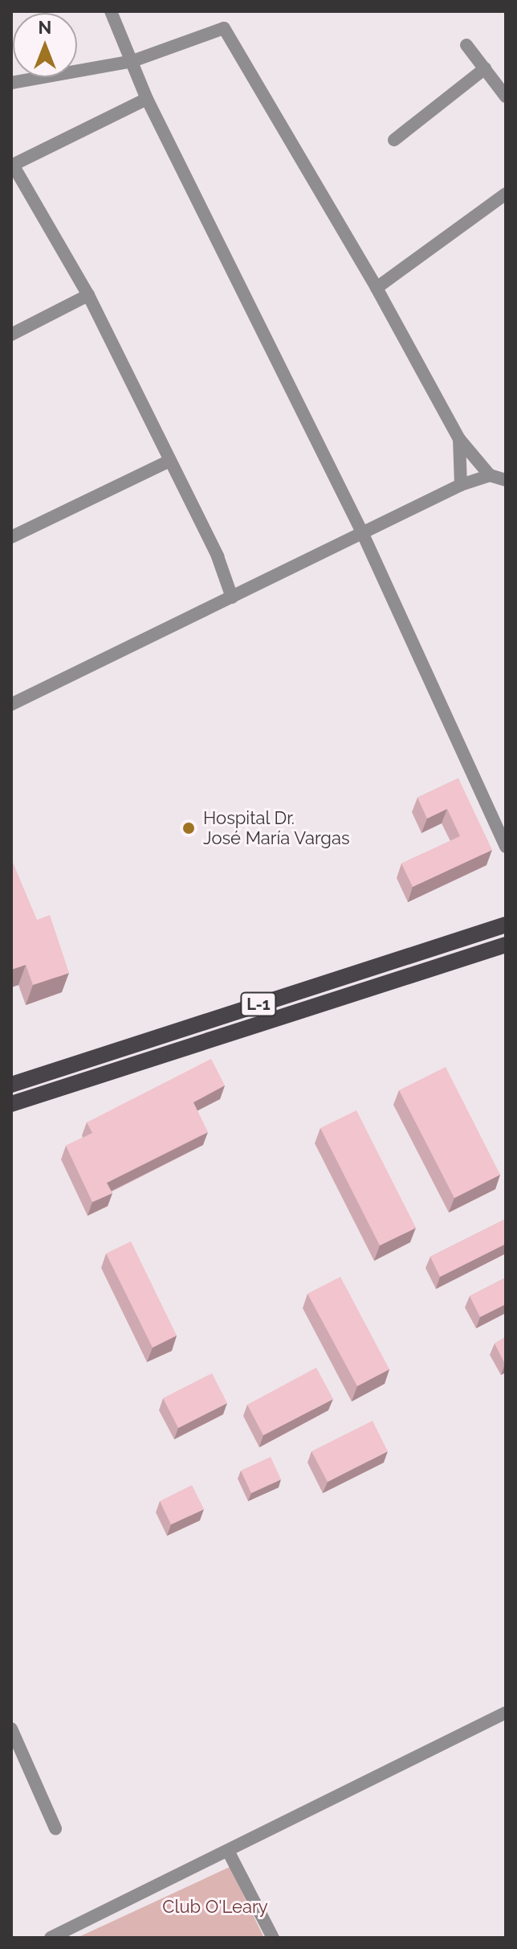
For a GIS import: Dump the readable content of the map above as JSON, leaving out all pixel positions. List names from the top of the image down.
{
  "streets": {
    "main road": ["L-1"]
  },
  "parks": ["Club O'Leary"],
  "places": ["Hospital Dr. José María Vargas"],
  "north": "top"
}
